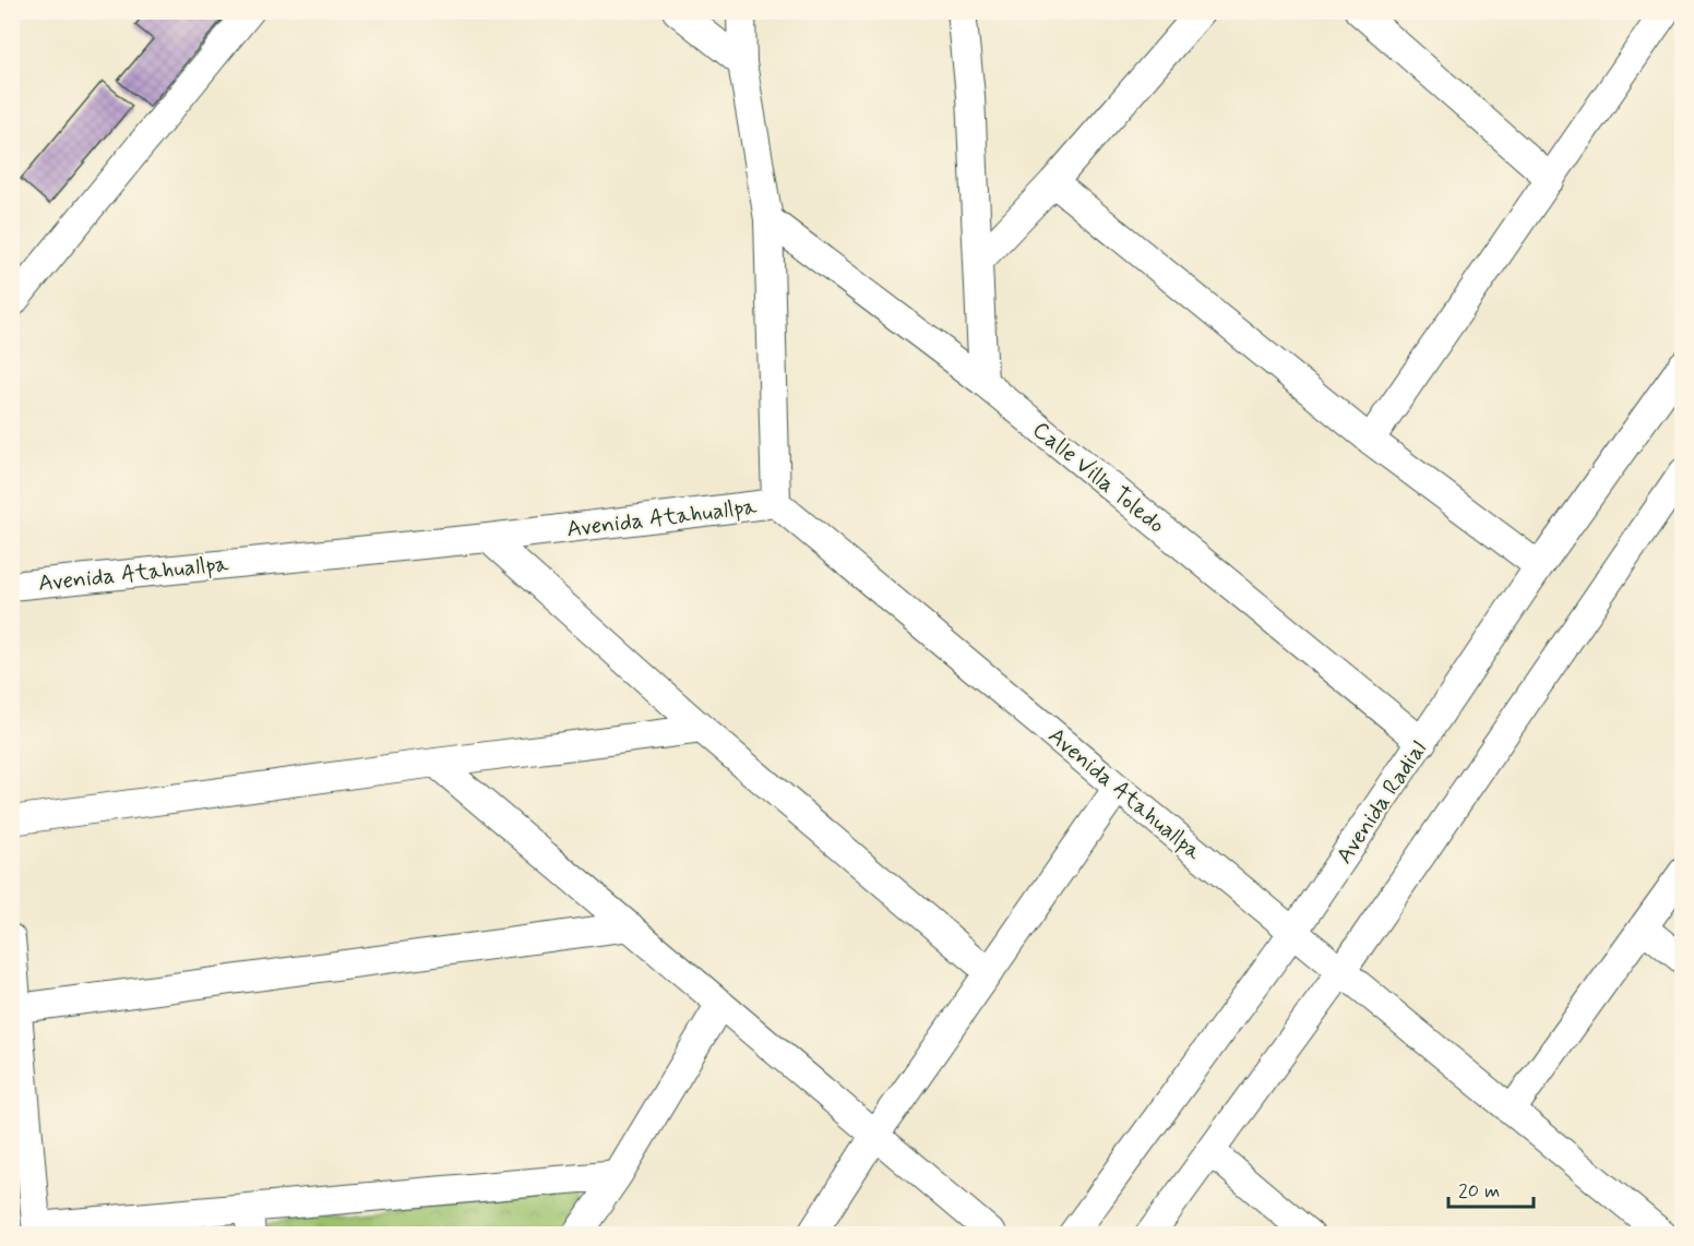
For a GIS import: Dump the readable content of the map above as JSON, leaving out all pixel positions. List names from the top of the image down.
{
  "streets": {
    "street": ["Calle Villa Toledo", "Avenida Atahuallpa", "Avenida Radial"]
  },
  "crossings": [
    ["Calle Villa Toledo", "Avenida Radial"],
    ["Avenida Atahuallpa", "Avenida Radial"]
  ],
  "scale_bar": "20 m"
}
